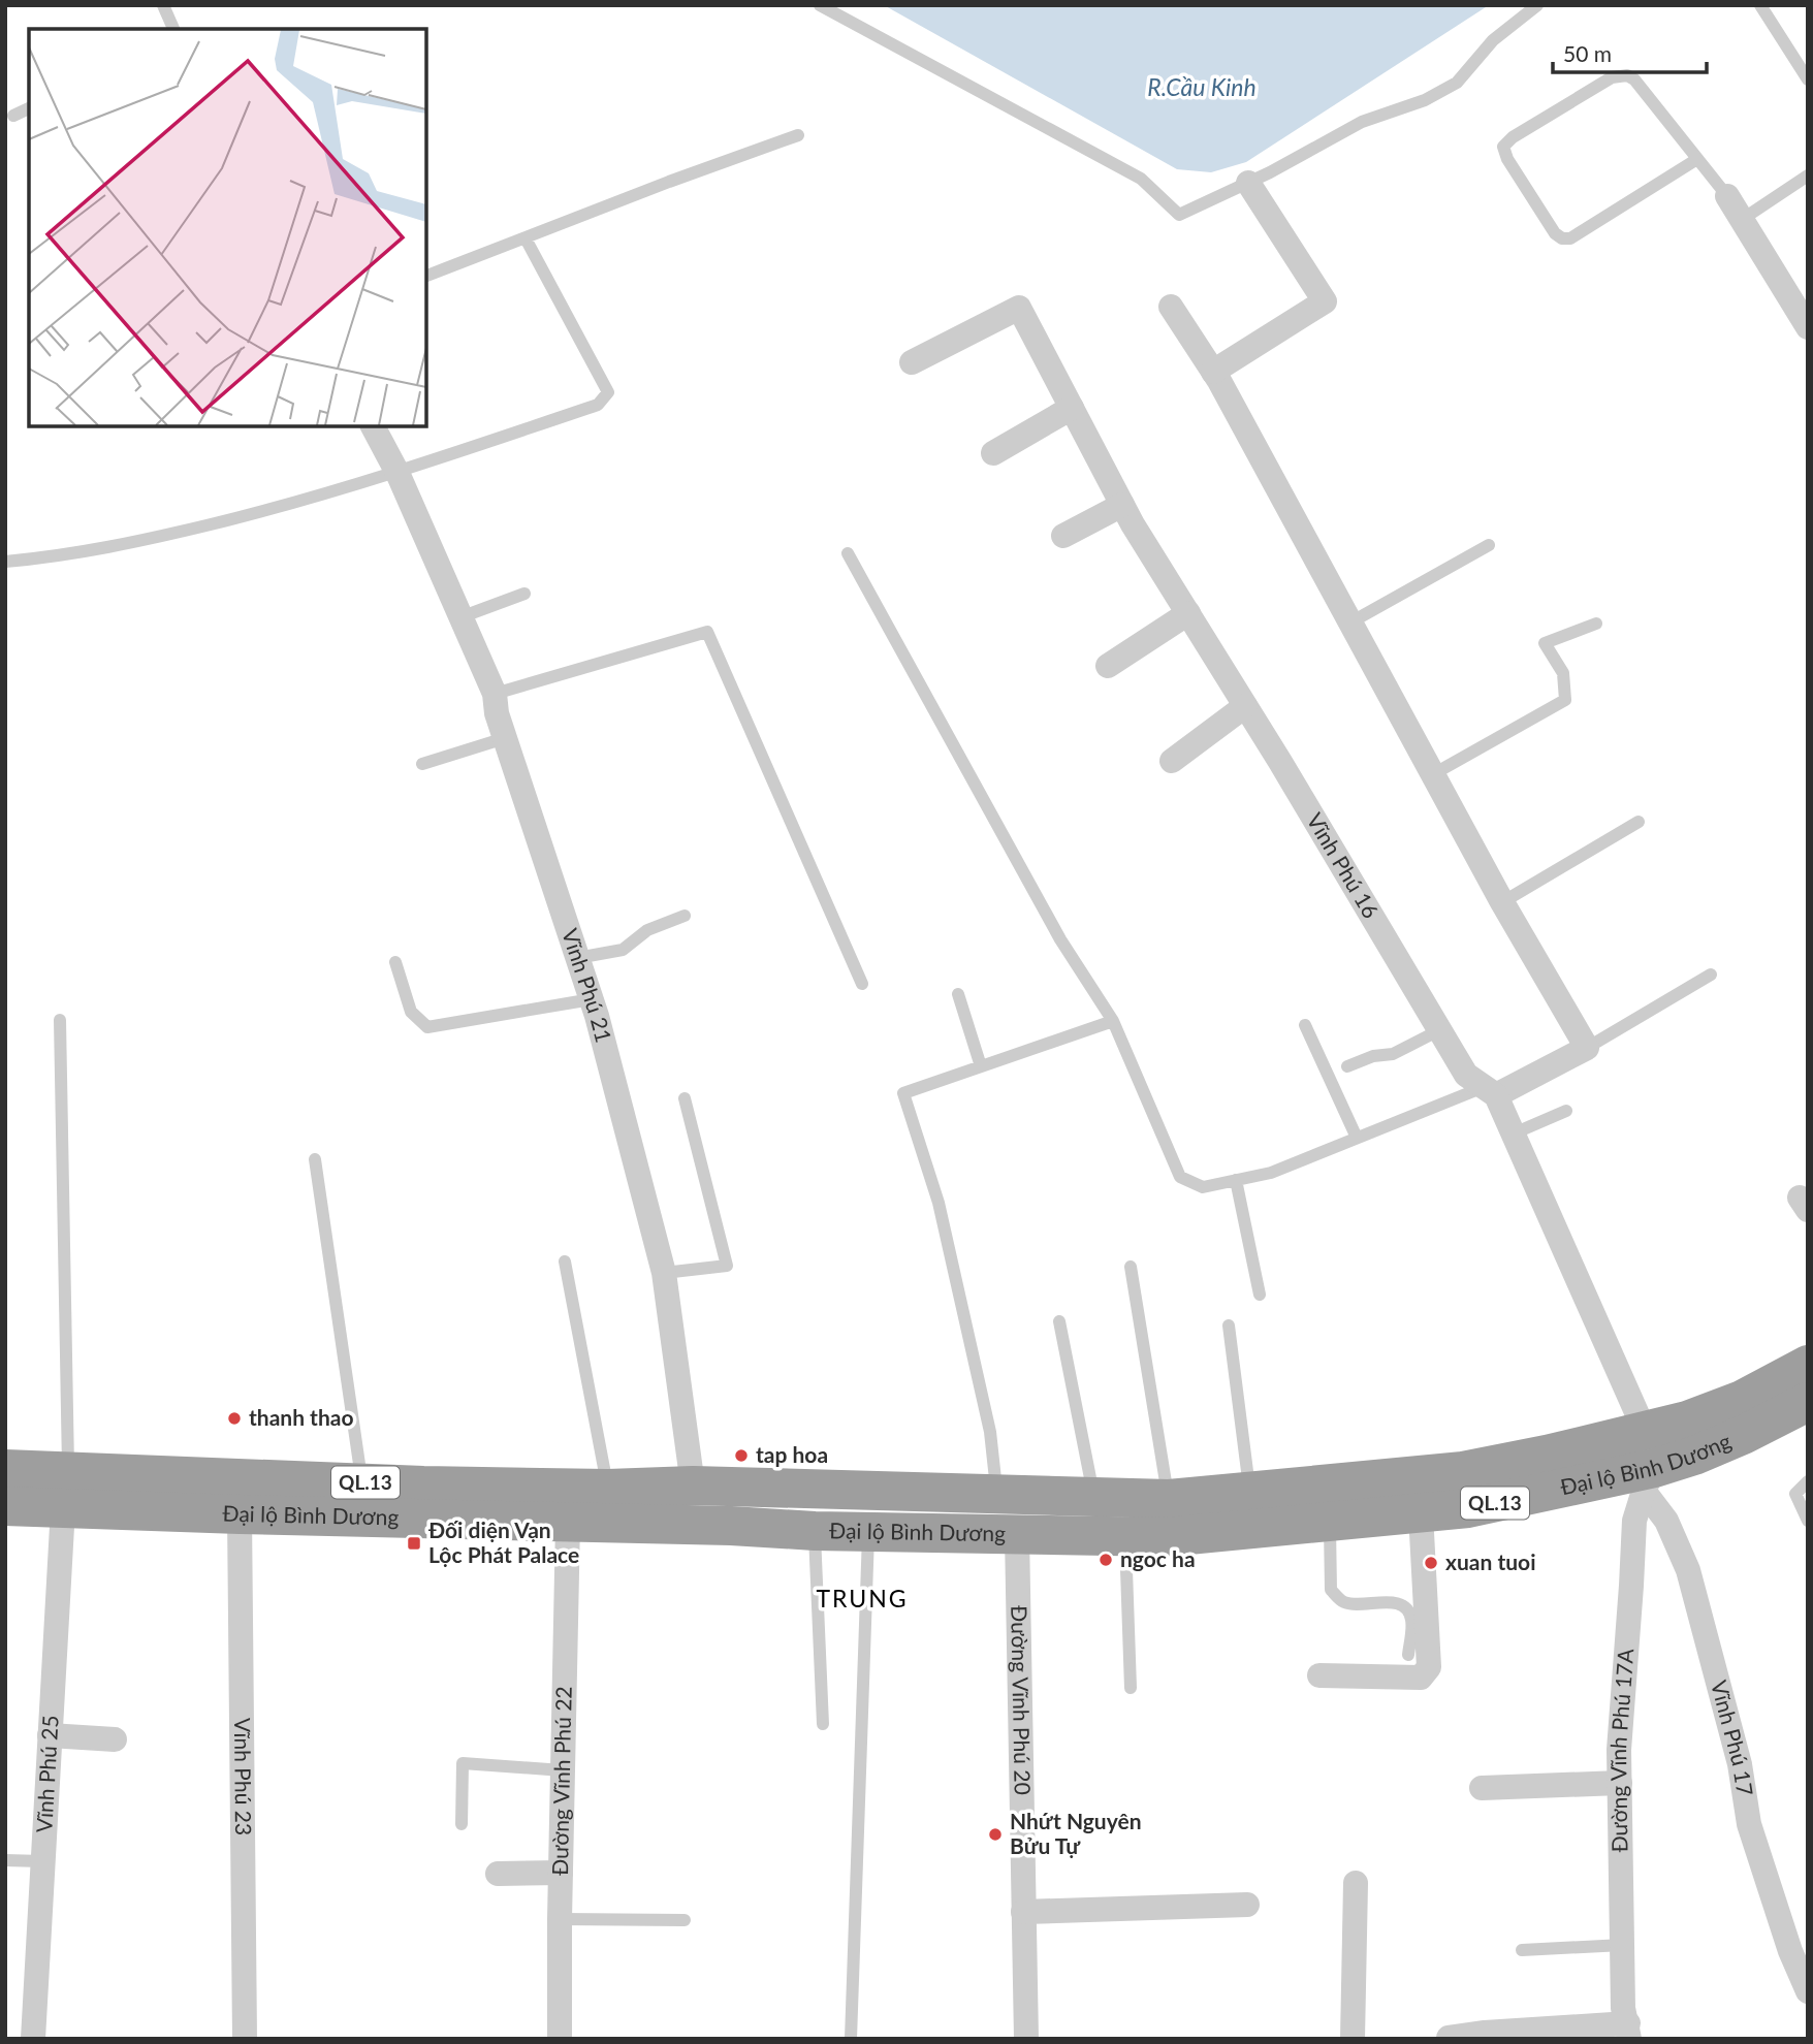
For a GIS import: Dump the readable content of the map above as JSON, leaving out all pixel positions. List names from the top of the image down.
{
  "streets": {
    "highway": ["Đại lộ Bình Dương", "QL.13"],
    "street": [
      "Vĩnh Phú 16",
      "Vĩnh Phú 21",
      "Đường Vĩnh Phú 20",
      "Vĩnh Phú 17",
      "Đường Vĩnh Phú 17A",
      "Vĩnh Phú 25",
      "Vĩnh Phú 23",
      "Đường Vĩnh Phú 22"
    ]
  },
  "crossings": [
    ["Vĩnh Phú 16", "Đại lộ Bình Dương"],
    ["Vĩnh Phú 21", "Đại lộ Bình Dương"],
    ["Đại lộ Bình Dương", "Đường Vĩnh Phú 20"],
    ["Đại lộ Bình Dương", "Vĩnh Phú 17"],
    ["Đại lộ Bình Dương", "Đường Vĩnh Phú 17A"],
    ["Đại lộ Bình Dương", "Vĩnh Phú 25"],
    ["Đại lộ Bình Dương", "Vĩnh Phú 23"],
    ["Đại lộ Bình Dương", "Đường Vĩnh Phú 22"],
    ["Vĩnh Phú 17", "Đường Vĩnh Phú 17A"]
  ],
  "districts": ["TRUNG"],
  "water": ["R.Cầu Kinh"],
  "places": {
    "other": [
      "thanh thao",
      "tap hoa",
      "ngoc ha",
      "xuan tuoi",
      "Nhứt Nguyên Bửu Tự"
    ],
    "transit": ["Đối diện Vạn Lộc Phát Palace"]
  },
  "scale_bar": "50 m"
}
